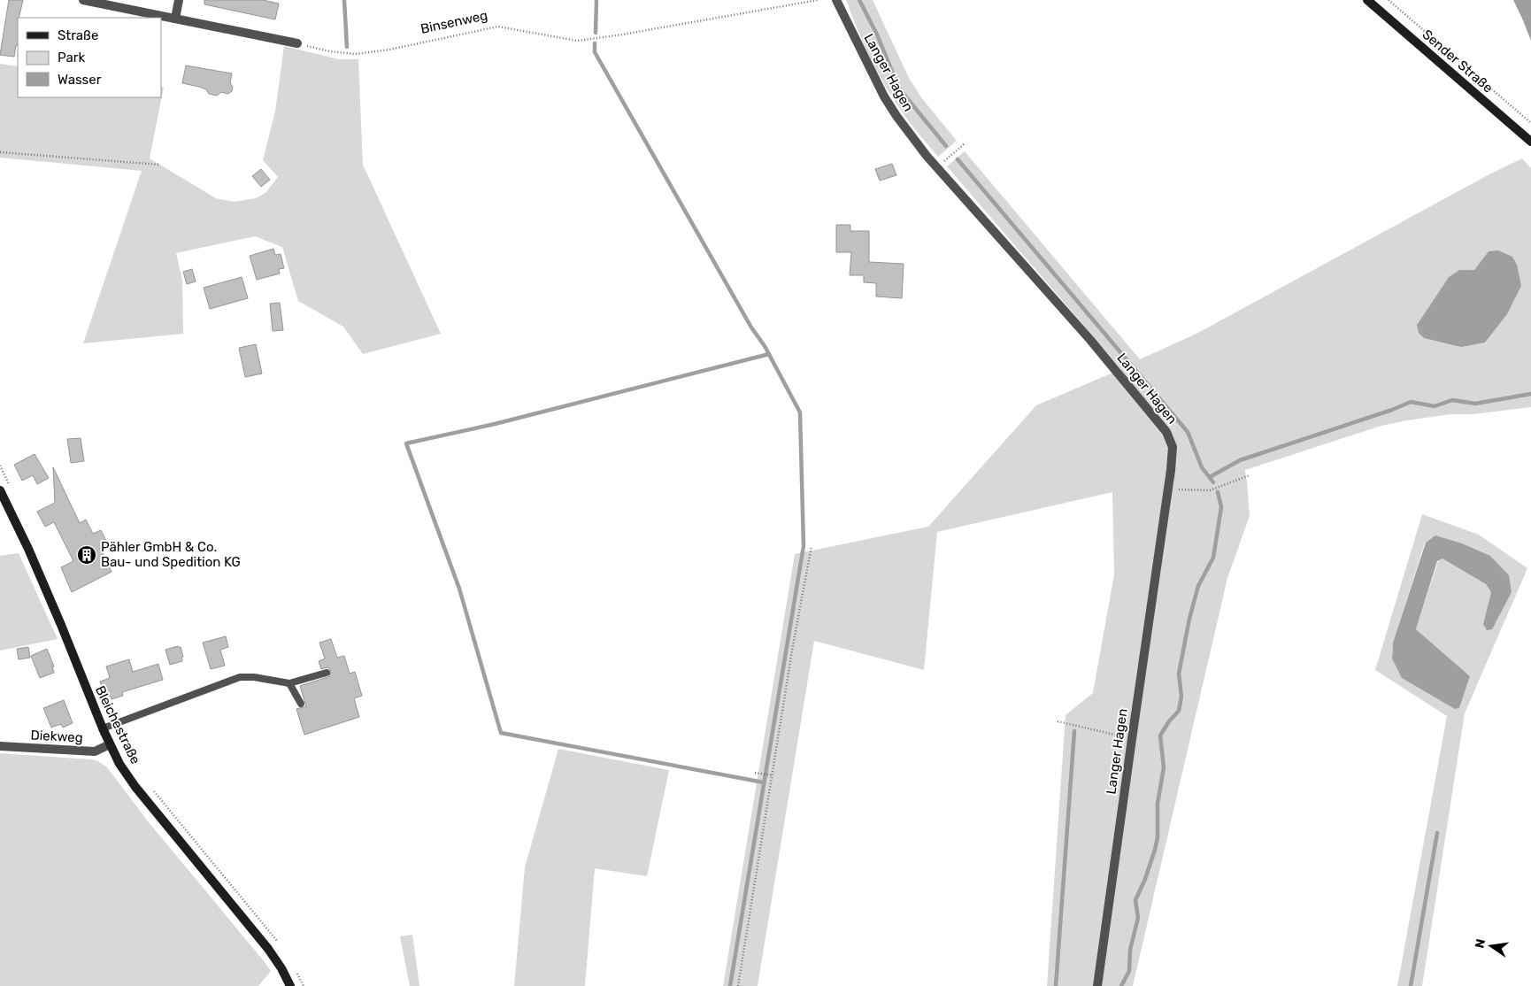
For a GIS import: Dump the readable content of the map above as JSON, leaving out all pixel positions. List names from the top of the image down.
{
  "streets": {
    "street": [
      "Sender Straße",
      "Langer Hagen",
      "Bleichestraße",
      "Diekweg"
    ],
    "path": ["Binsenweg"]
  },
  "crossings": [
    ["Bleichestraße", "Diekweg"]
  ],
  "places": {
    "building": ["Pähler GmbH & Co. Bau- und Spedition KG"]
  },
  "legend": ["Straße", "Park", "Wasser"],
  "north": "left"
}
